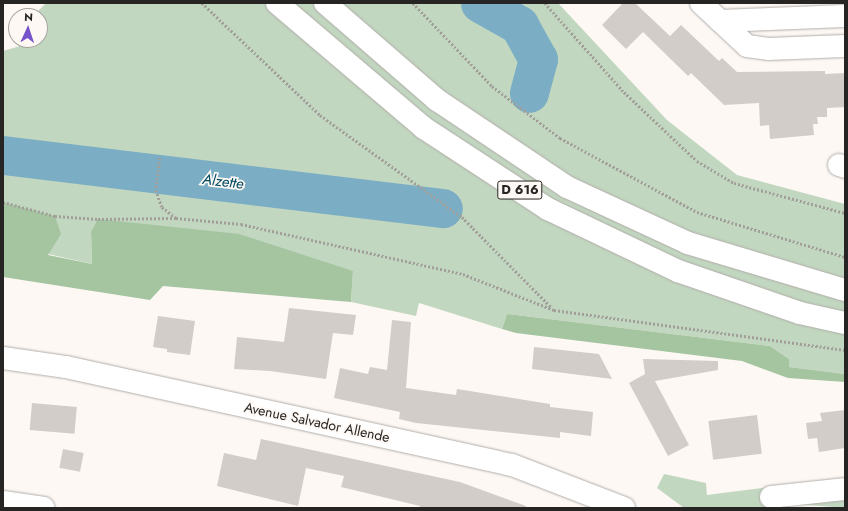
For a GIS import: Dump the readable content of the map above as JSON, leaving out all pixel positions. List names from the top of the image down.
{
  "streets": {
    "main road": ["D 616", "Avenue Salvador Allende"]
  },
  "water": ["Alzette"],
  "north": "top"
}
